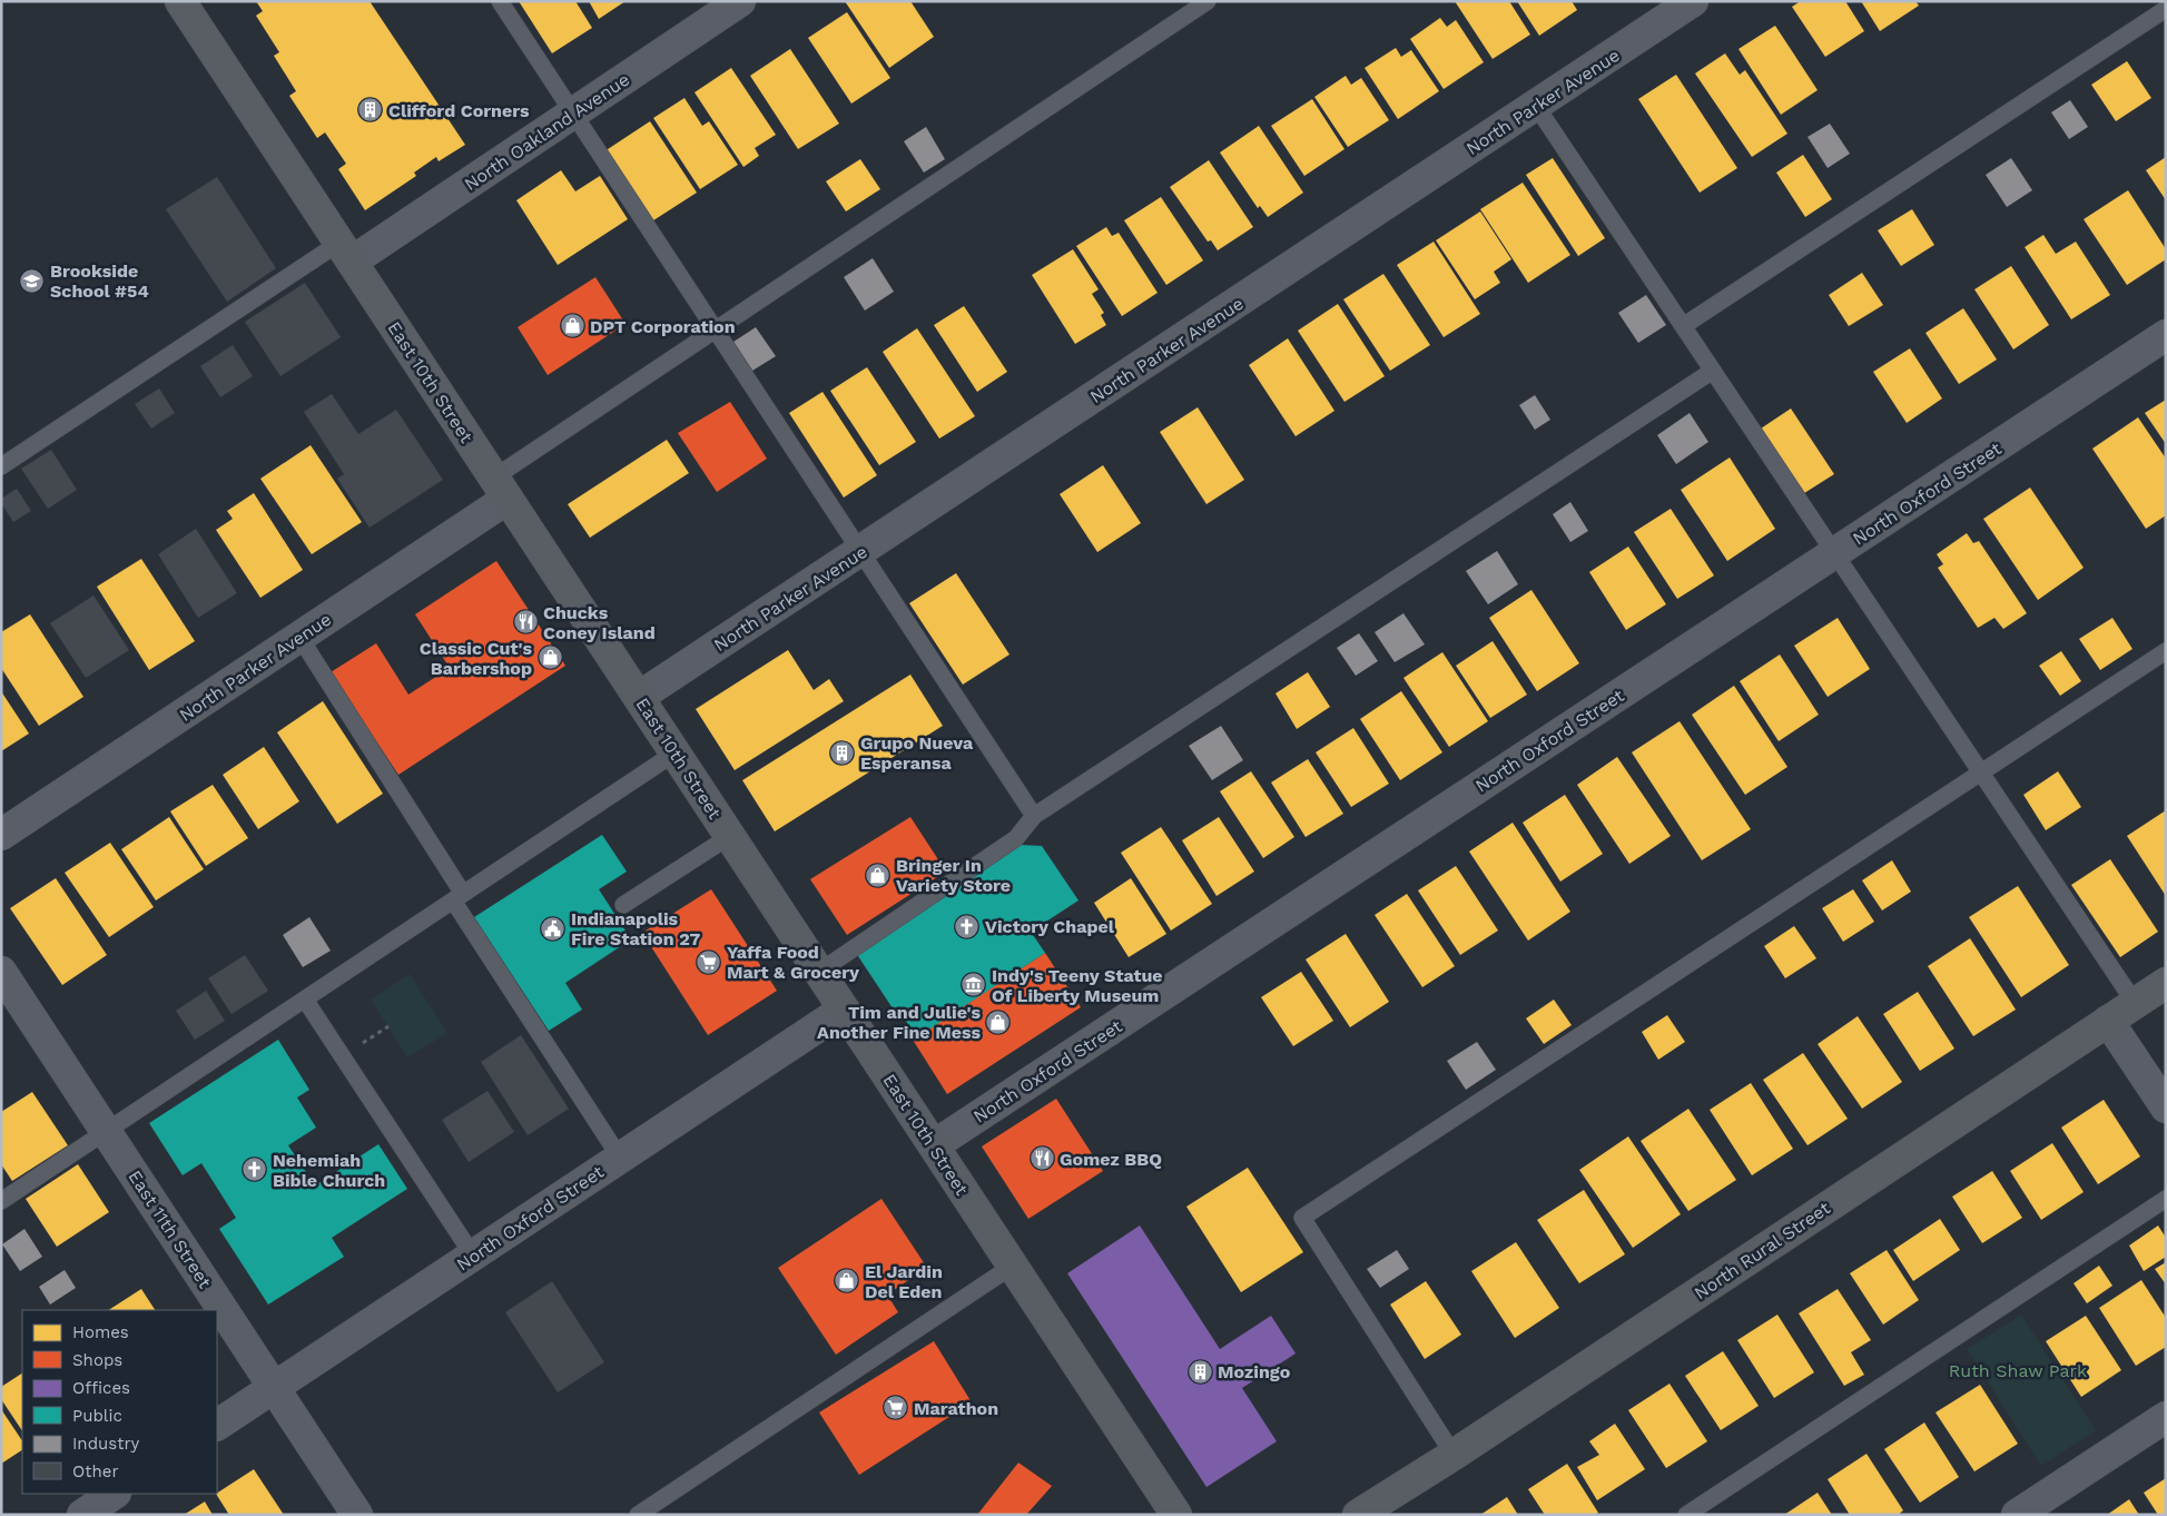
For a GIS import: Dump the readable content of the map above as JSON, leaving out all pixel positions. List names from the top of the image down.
{
  "streets": {
    "main road": ["East 10th Street", "North Rural Street"],
    "street": [
      "North Parker Avenue",
      "North Oakland Avenue",
      "North Oxford Street",
      "East 11th Street"
    ]
  },
  "crossings": [
    ["North Parker Avenue", "East 10th Street"],
    ["North Oakland Avenue", "East 10th Street"],
    ["East 10th Street", "North Oxford Street"],
    ["North Oxford Street", "East 11th Street"]
  ],
  "parks": ["Ruth Shaw Park"],
  "places": {
    "building": ["Clifford Corners", "Grupo Nueva Esperansa", "Mozingo"],
    "school or university": ["Brookside School #54"],
    "shop": [
      "DPT Corporation",
      "Classic Cut's Barbershop",
      "Bringer In Variety Store",
      "Tim and Julie's Another Fine Mess",
      "El Jardin Del Eden"
    ],
    "restaurant": ["Chucks Coney Island", "Gomez BBQ"],
    "church": ["Victory Chapel", "Nehemiah Bible Church"],
    "public building": ["Indianapolis Fire Station 27"],
    "supermarket": ["Yaffa Food Mart & Grocery", "Marathon"],
    "museum": ["Indy's Teeny Statue Of Liberty Museum"]
  },
  "legend": [
    "Homes",
    "Shops",
    "Offices",
    "Public",
    "Industry",
    "Other"
  ]
}
